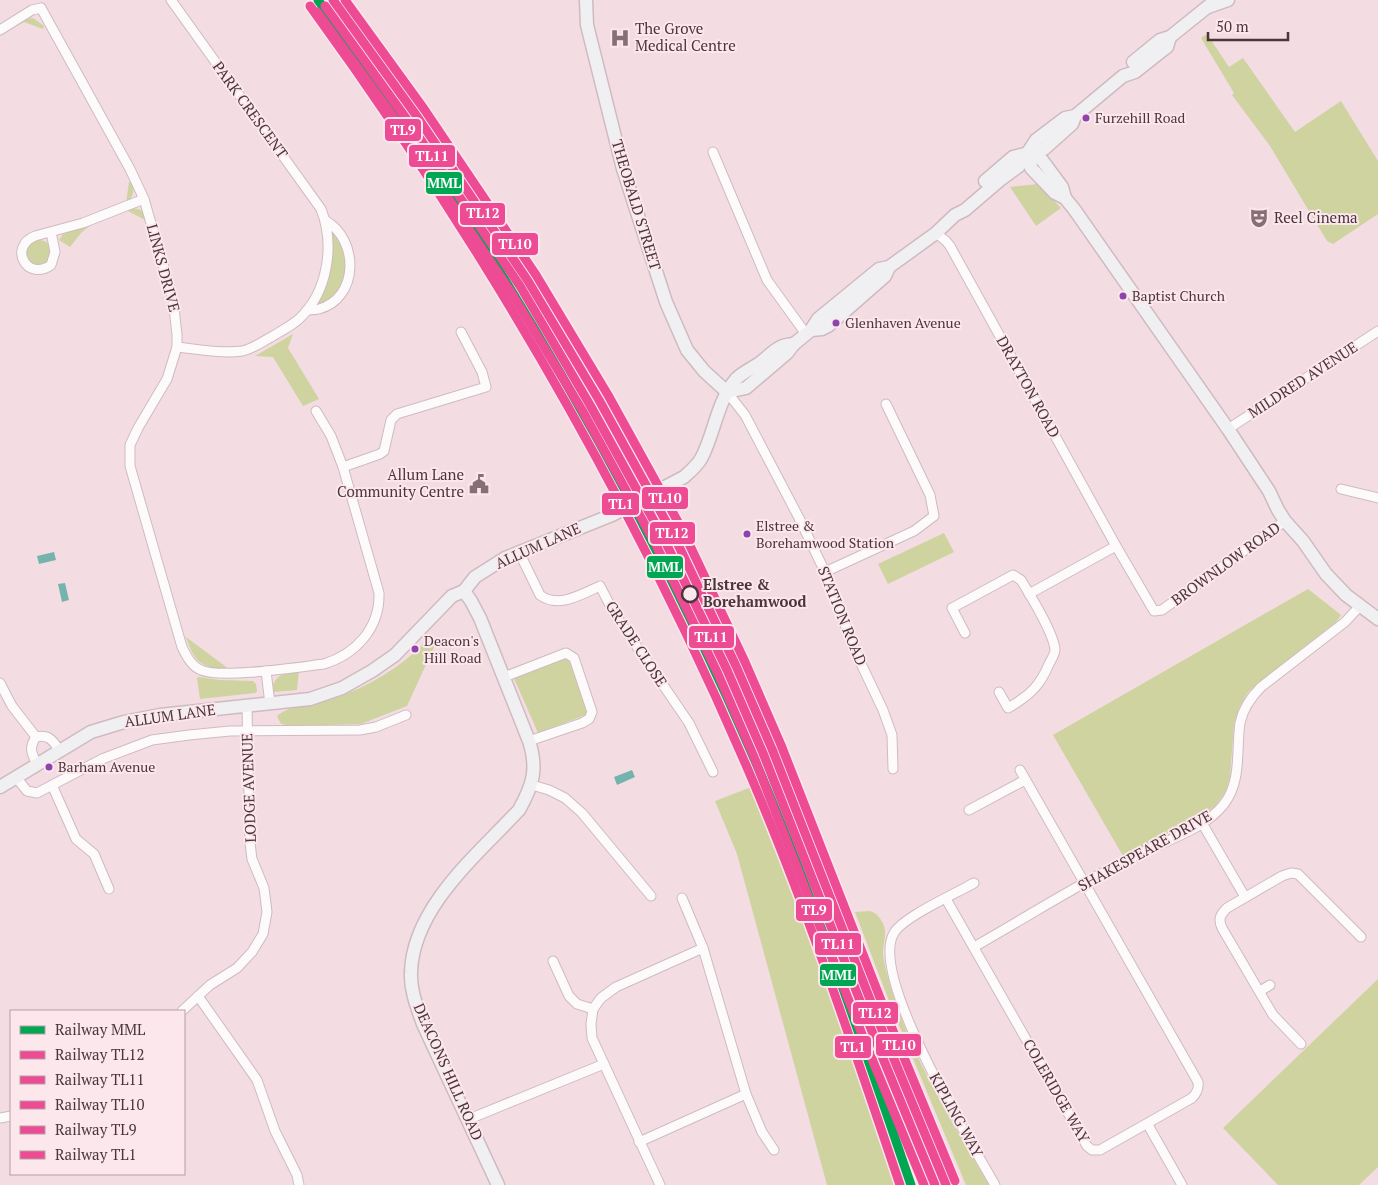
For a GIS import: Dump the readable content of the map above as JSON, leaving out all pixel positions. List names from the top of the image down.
{
  "streets": {
    "street": [
      "PARK CRESCENT",
      "THEOBALD STREET",
      "LINKS DRIVE",
      "MILDRED AVENUE",
      "DRAYTON ROAD",
      "ALLUM LANE",
      "BROWNLOW ROAD",
      "STATION ROAD",
      "GRADE CLOSE",
      "LODGE AVENUE",
      "SHAKESPEARE DRIVE",
      "DEACONS HILL ROAD",
      "COLERIDGE WAY",
      "KIPLING WAY"
    ]
  },
  "crossings": [
    ["PARK CRESCENT", "LINKS DRIVE"],
    ["THEOBALD STREET", "ALLUM LANE"],
    ["THEOBALD STREET", "STATION ROAD"],
    ["DRAYTON ROAD", "ALLUM LANE"],
    ["DRAYTON ROAD", "BROWNLOW ROAD"],
    ["ALLUM LANE", "STATION ROAD"],
    ["ALLUM LANE", "GRADE CLOSE"],
    ["ALLUM LANE", "LODGE AVENUE"],
    ["ALLUM LANE", "DEACONS HILL ROAD"],
    ["SHAKESPEARE DRIVE", "COLERIDGE WAY"],
    ["COLERIDGE WAY", "KIPLING WAY"]
  ],
  "places": {
    "hospital": ["The Grove Medical Centre"],
    "other": [
      "Furzehill Road",
      "Baptist Church",
      "Glenhaven Avenue",
      "Elstree & Borehamwood Station",
      "Elstree & Borehamwood",
      "Deacon's Hill Road",
      "Barham Avenue"
    ],
    "theatre": ["Reel Cinema"],
    "public building": ["Allum Lane Community Centre"]
  },
  "lines": [
    "rail line MML",
    "rail line TL12",
    "rail line TL10",
    "rail line TL11",
    "rail line TL1",
    "rail line TL9"
  ],
  "legend": [
    "Railway MML",
    "Railway TL12",
    "Railway TL11",
    "Railway TL10",
    "Railway TL9",
    "Railway TL1"
  ],
  "scale_bar": "50 m"
}
